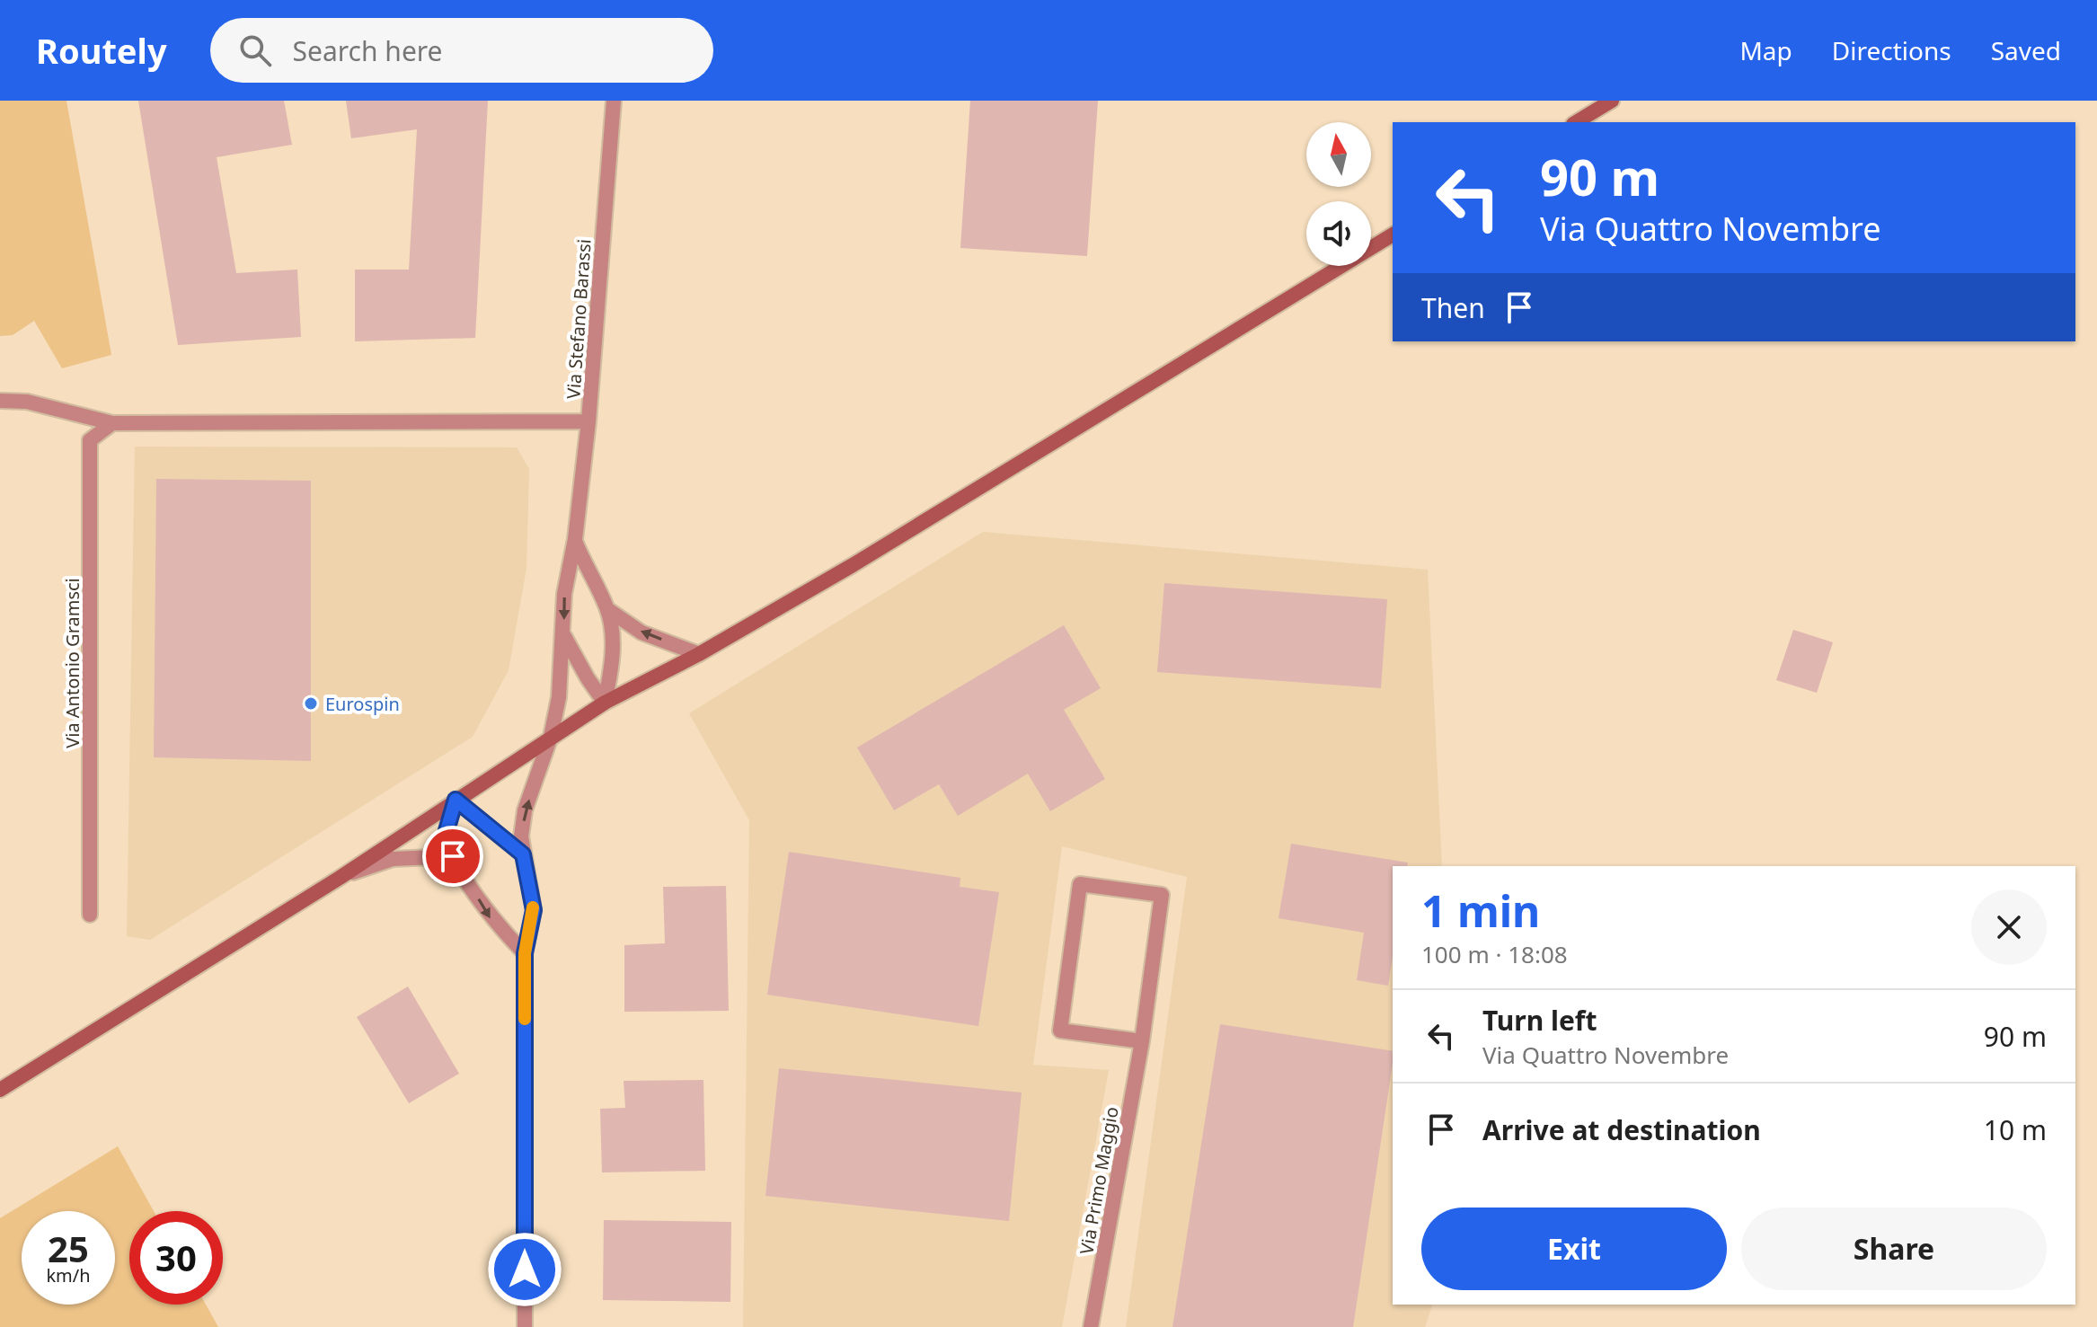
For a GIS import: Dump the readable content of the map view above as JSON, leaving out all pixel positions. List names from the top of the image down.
{
  "streets": {
    "street": ["Via Stefano Barassi", "Via Antonio Gramsci", "Via Primo Maggio"]
  },
  "places": ["Eurospin"],
  "north": "top",
  "page": {
    "header": "Routely",
    "search": "Search here",
    "nav": ["Map", "Directions", "Saved"],
    "turn": ["90 m", "Via Quattro Novembre"],
    "then": "Then",
    "heading": ["1 min", "100 m · 18:08"],
    "list": [
      {
        "name": "Turn left",
        "note": "Via Quattro Novembre",
        "value": "90 m"
      },
      {
        "name": "Arrive at destination",
        "value": "10 m"
      }
    ],
    "buttons": ["Exit", "Share"],
    "speed": "25 km/h",
    "limit": "30"
  }
}
